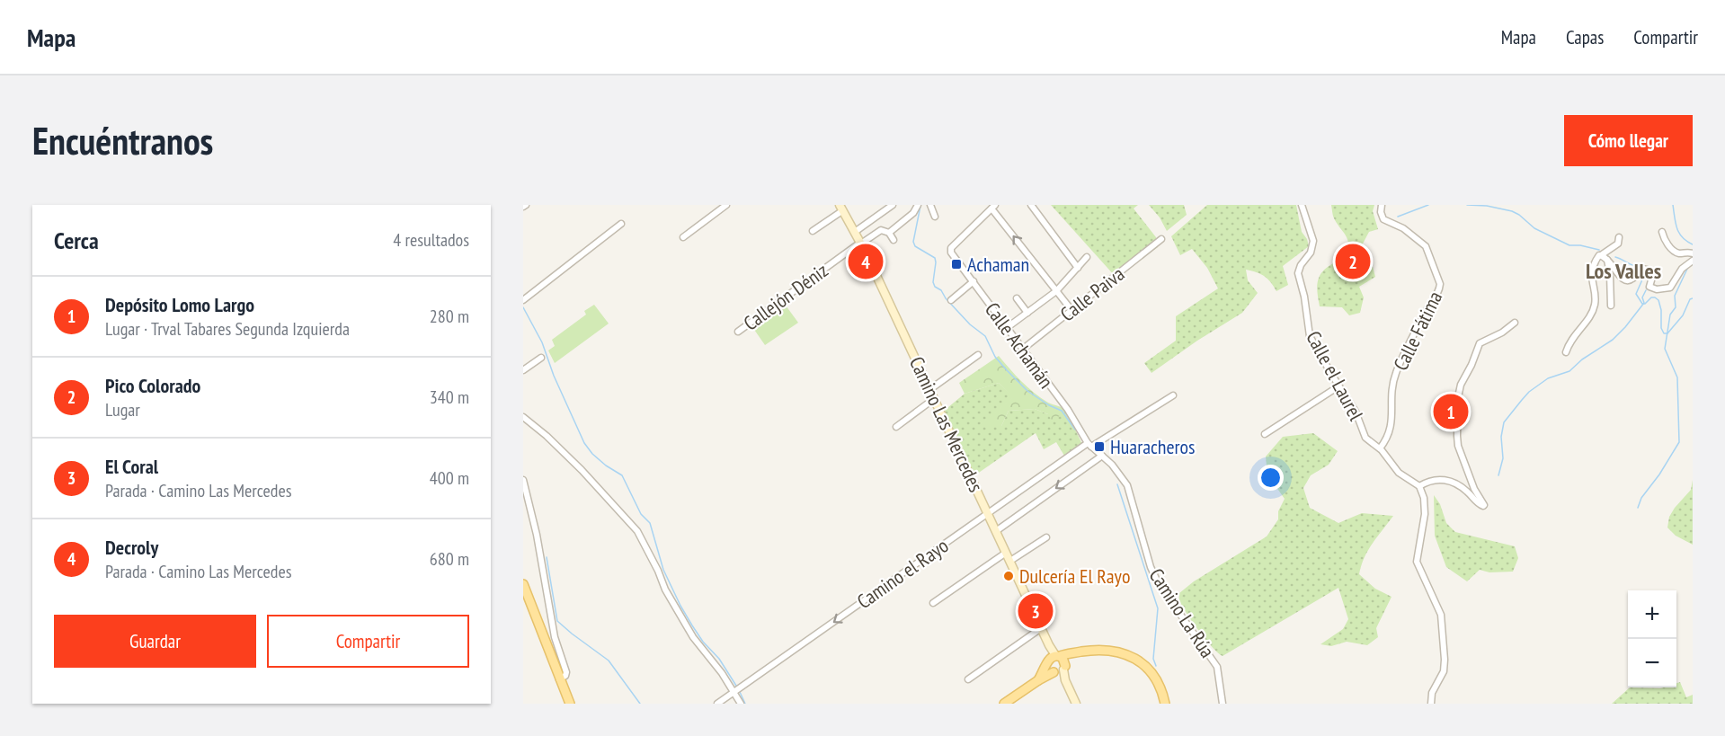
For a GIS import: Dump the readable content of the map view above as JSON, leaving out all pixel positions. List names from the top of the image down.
{
  "streets": {
    "main road": ["Camino Las Mercedes"],
    "street": [
      "Calle Paiva",
      "Callejón Déniz",
      "Calle Fátima",
      "Calle Achamán",
      "Calle el Laurel",
      "Camino el Rayo",
      "Camino La Rúa"
    ]
  },
  "crossings": [
    ["Calle Paiva", "Calle Achamán"],
    ["Callejón Déniz", "Camino Las Mercedes"],
    ["Calle Fátima", "Calle el Laurel"],
    ["Calle Achamán", "Camino el Rayo"],
    ["Calle Achamán", "Camino La Rúa"],
    ["Camino Las Mercedes", "Camino el Rayo"],
    ["Camino el Rayo", "Camino La Rúa"]
  ],
  "one_way": ["Camino el Rayo"],
  "districts": ["Los Valles"],
  "places": {
    "transit": ["Achaman", "Huaracheros"],
    "other": ["Dulcería El Rayo"]
  },
  "page": {
    "header": "Mapa",
    "nav": ["Mapa", "Capas", "Compartir"],
    "buttons": [
      "Cómo llegar",
      ["Guardar", "Compartir"]
    ],
    "title": "Encuéntranos",
    "heading": ["Cerca", "4 resultados"],
    "pins": [
      "2",
      "4",
      "1",
      "3"
    ],
    "list": [
      {
        "mark": "1",
        "name": "Depósito Lomo Largo",
        "note": "Lugar · Trval Tabares Segunda Izquierda",
        "value": "280 m"
      },
      {
        "mark": "2",
        "name": "Pico Colorado",
        "note": "Lugar",
        "value": "340 m"
      },
      {
        "mark": "3",
        "name": "El Coral",
        "note": "Parada · Camino Las Mercedes",
        "value": "400 m"
      },
      {
        "mark": "4",
        "name": "Decroly",
        "note": "Parada · Camino Las Mercedes",
        "value": "680 m"
      }
    ],
    "map_buttons": ["+", "−"]
  }
}
